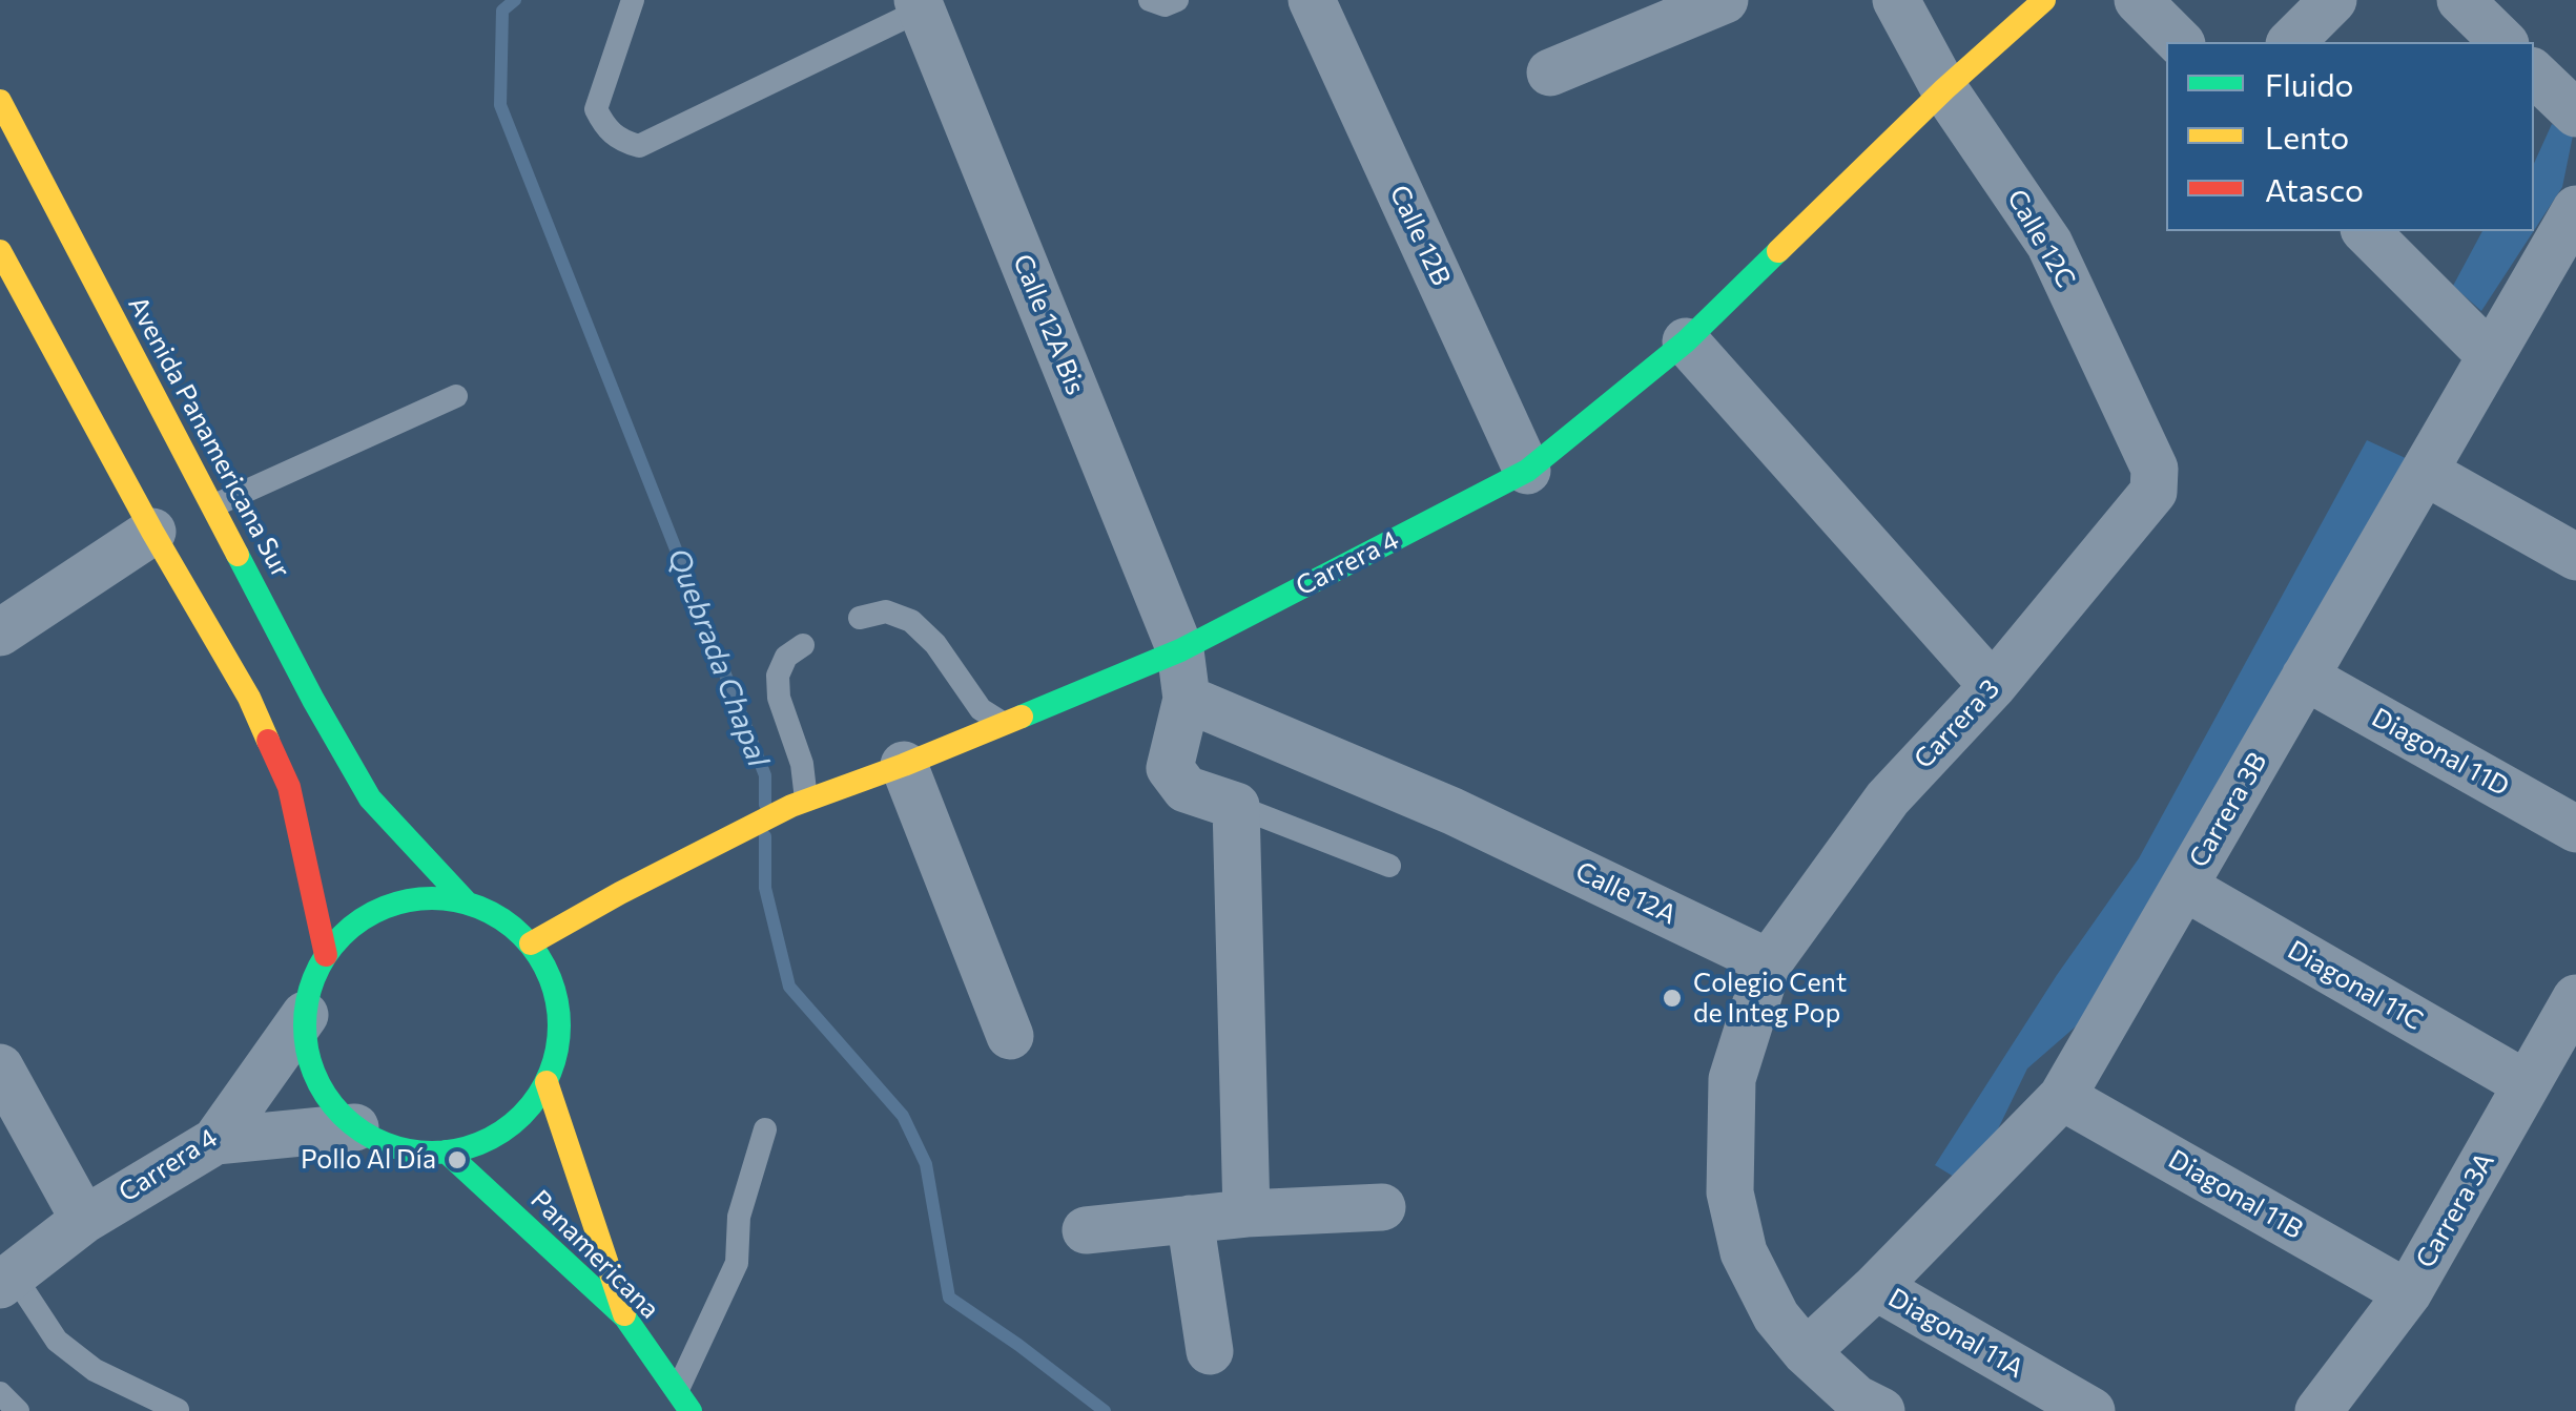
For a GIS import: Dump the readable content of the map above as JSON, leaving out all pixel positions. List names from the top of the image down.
{
  "streets": {
    "main road": ["Avenida Panamericana Sur", "Carrera 4", "Panamericana"],
    "street": [
      "Calle 12B",
      "Calle 12C",
      "Calle 12A Bis",
      "Carrera 3",
      "Diagonal 11D",
      "Carrera 3B",
      "Calle 12A",
      "Diagonal 11C",
      "Diagonal 11B",
      "Carrera 3A",
      "Diagonal 11A"
    ]
  },
  "crossings": [
    ["Calle 12B", "Carrera 4"],
    ["Calle 12C", "Carrera 4"],
    ["Calle 12C", "Carrera 3"],
    ["Calle 12A Bis", "Carrera 4"],
    ["Avenida Panamericana Sur", "Carrera 4"],
    ["Avenida Panamericana Sur", "Panamericana"],
    ["Carrera 4", "Panamericana"],
    ["Carrera 3", "Calle 12A"],
    ["Diagonal 11D", "Carrera 3B"],
    ["Carrera 3B", "Diagonal 11C"],
    ["Carrera 3B", "Diagonal 11B"],
    ["Carrera 3B", "Diagonal 11A"],
    ["Diagonal 11C", "Carrera 3A"],
    ["Diagonal 11B", "Carrera 3A"]
  ],
  "water": ["Quebrada Chapal"],
  "places": ["Colegio Cent de Integ Pop", "Pollo Al Día"],
  "legend": ["Fluido", "Lento", "Atasco"]
}
